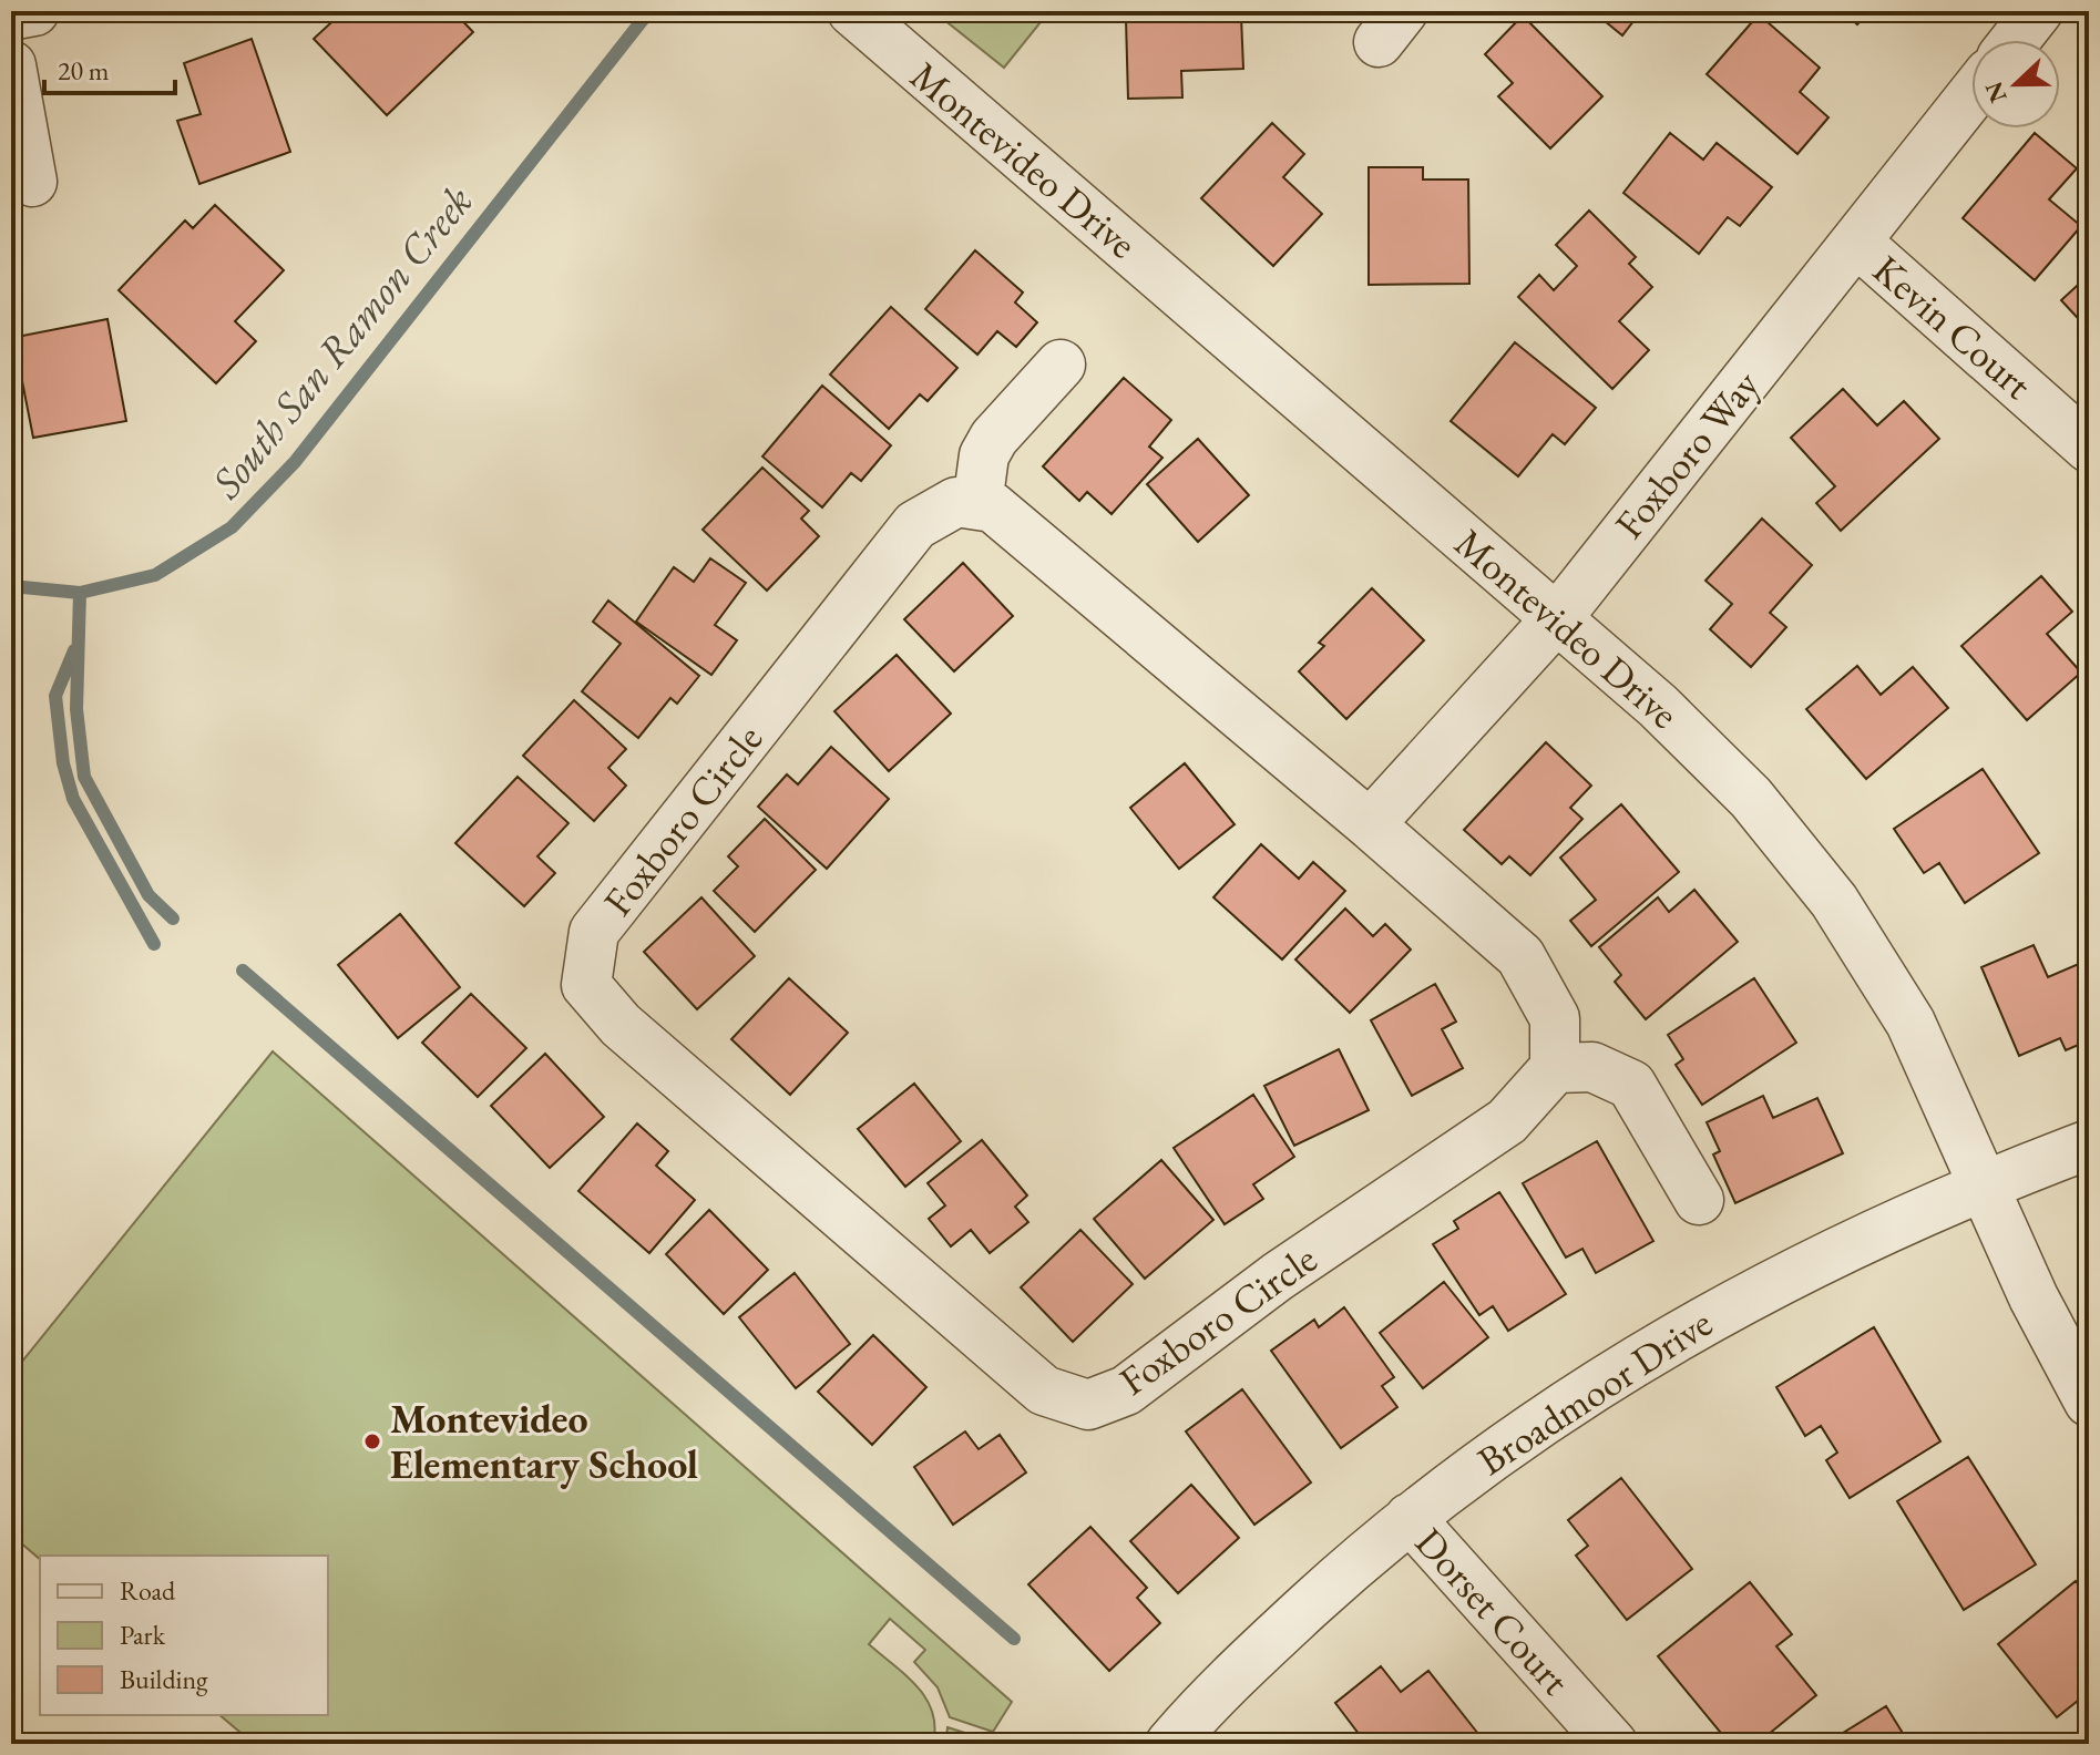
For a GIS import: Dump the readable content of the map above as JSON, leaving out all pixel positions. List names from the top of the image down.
{
  "streets": {
    "street": [
      "Montevideo Drive",
      "Kevin Court",
      "Foxboro Way",
      "Foxboro Circle",
      "Broadmoor Drive",
      "Dorset Court"
    ]
  },
  "crossings": [
    ["Montevideo Drive", "Foxboro Way"],
    ["Montevideo Drive", "Broadmoor Drive"],
    ["Kevin Court", "Foxboro Way"],
    ["Broadmoor Drive", "Dorset Court"]
  ],
  "water": ["South San Ramon Creek"],
  "places": ["Montevideo Elementary School"],
  "legend": ["Road", "Park", "Building"],
  "scale_bar": "20 m",
  "north": "left"
}
